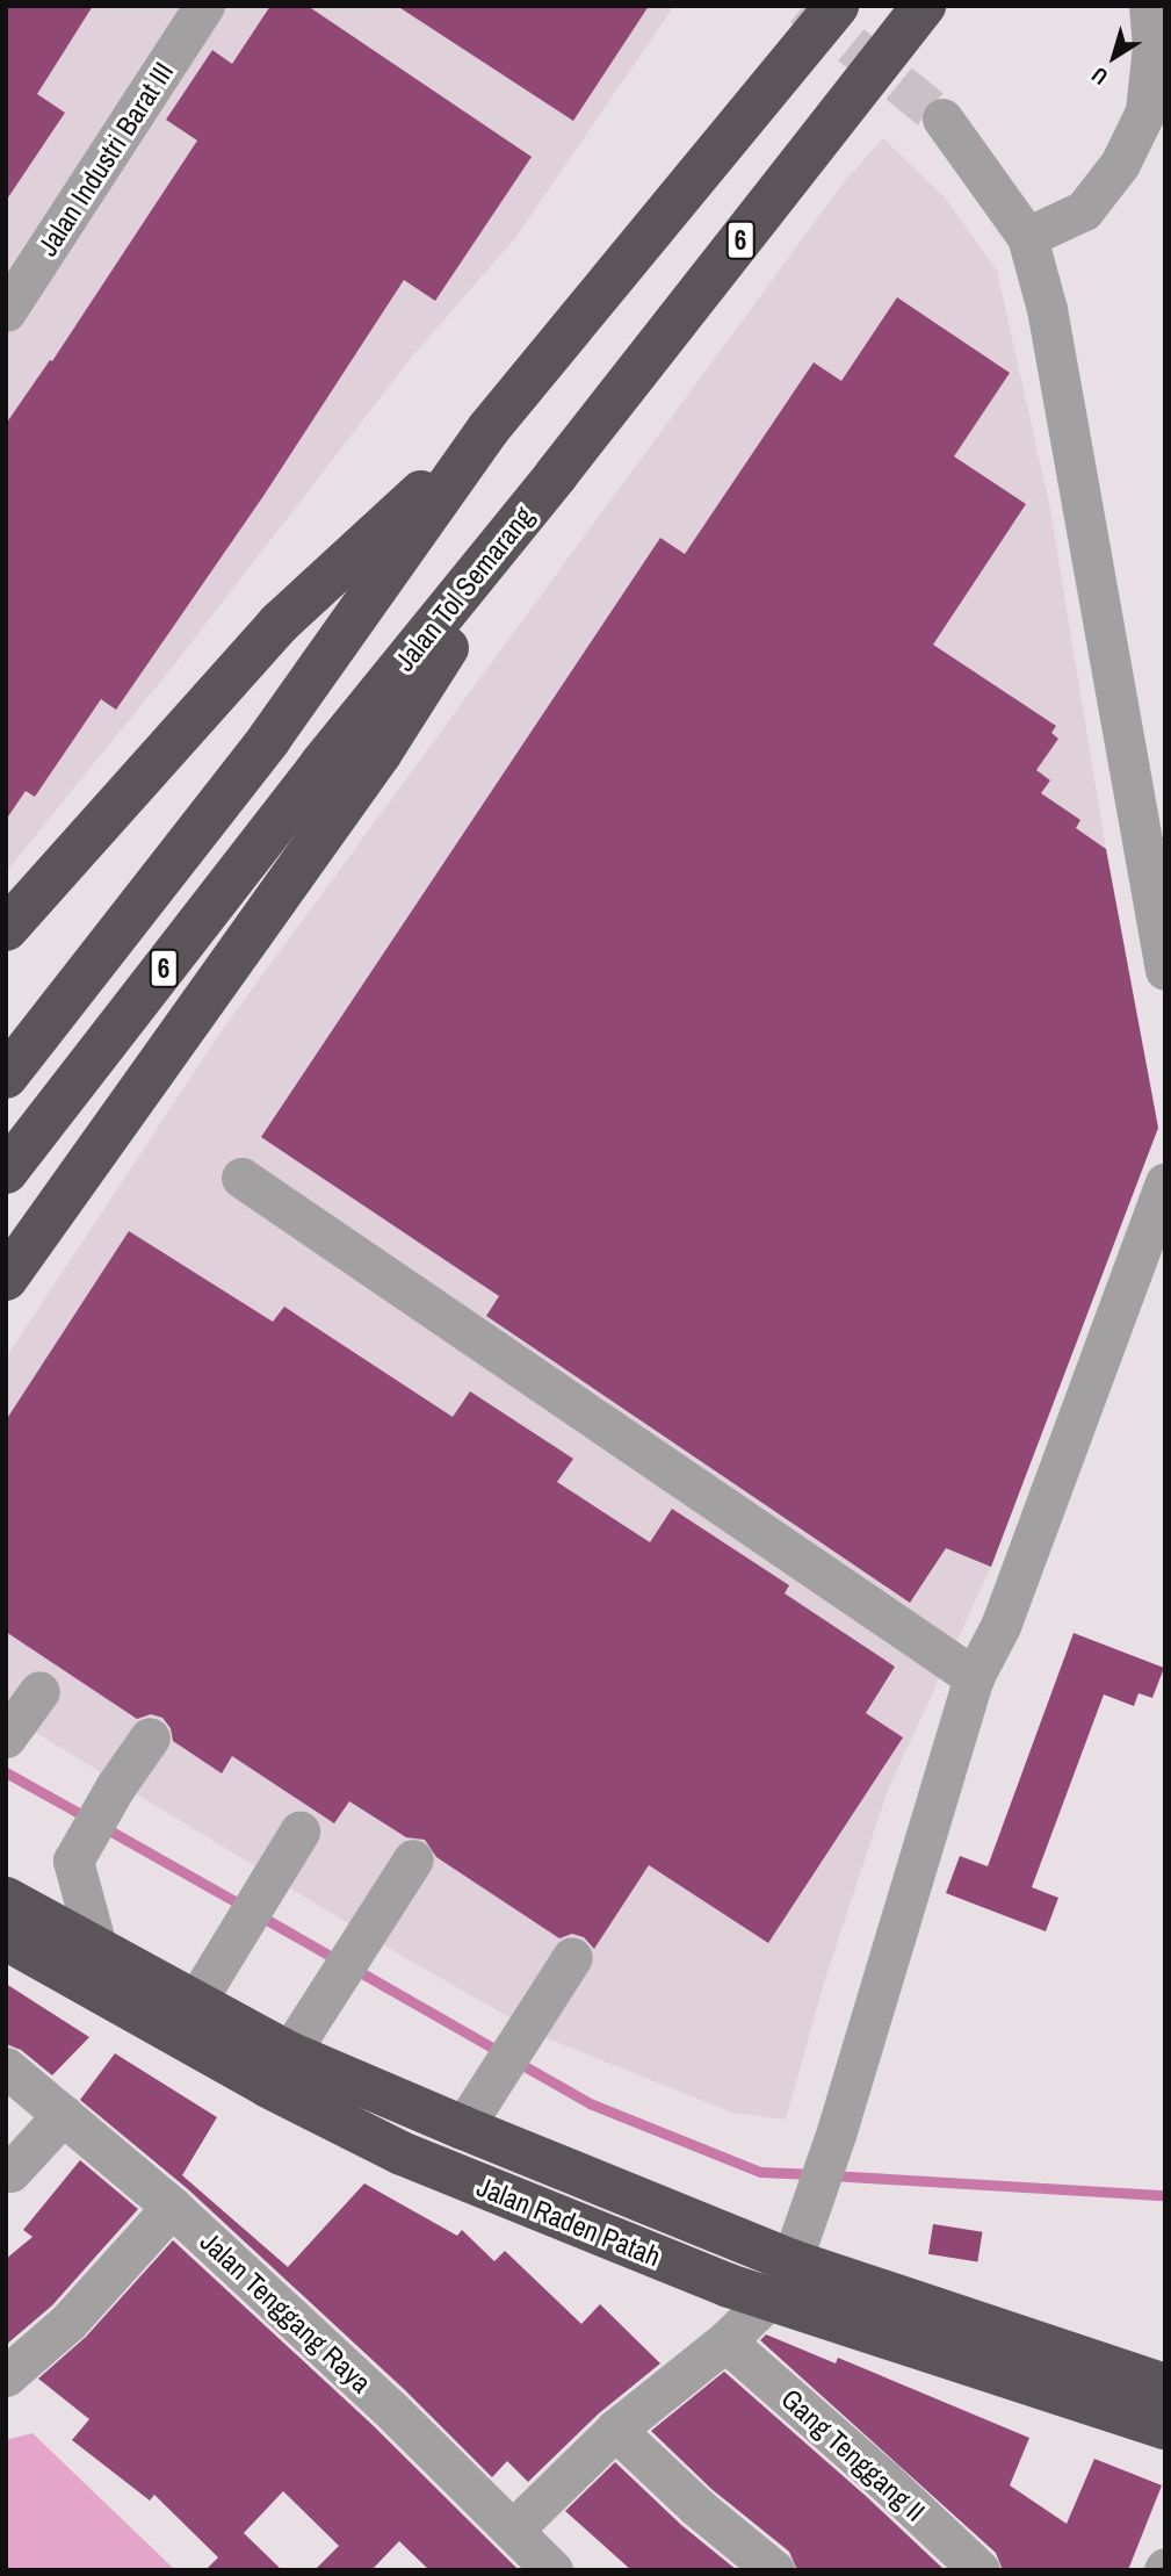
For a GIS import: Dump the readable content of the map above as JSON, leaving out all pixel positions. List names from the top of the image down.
{
  "streets": {
    "highway": ["6", "Jalan Tol Semarang", "Jalan Raden Patah"],
    "street": ["Jalan Industri Barat III", "Jalan Tenggang Raya", "Gang Tenggang II"]
  },
  "north": "bottom left"
}
